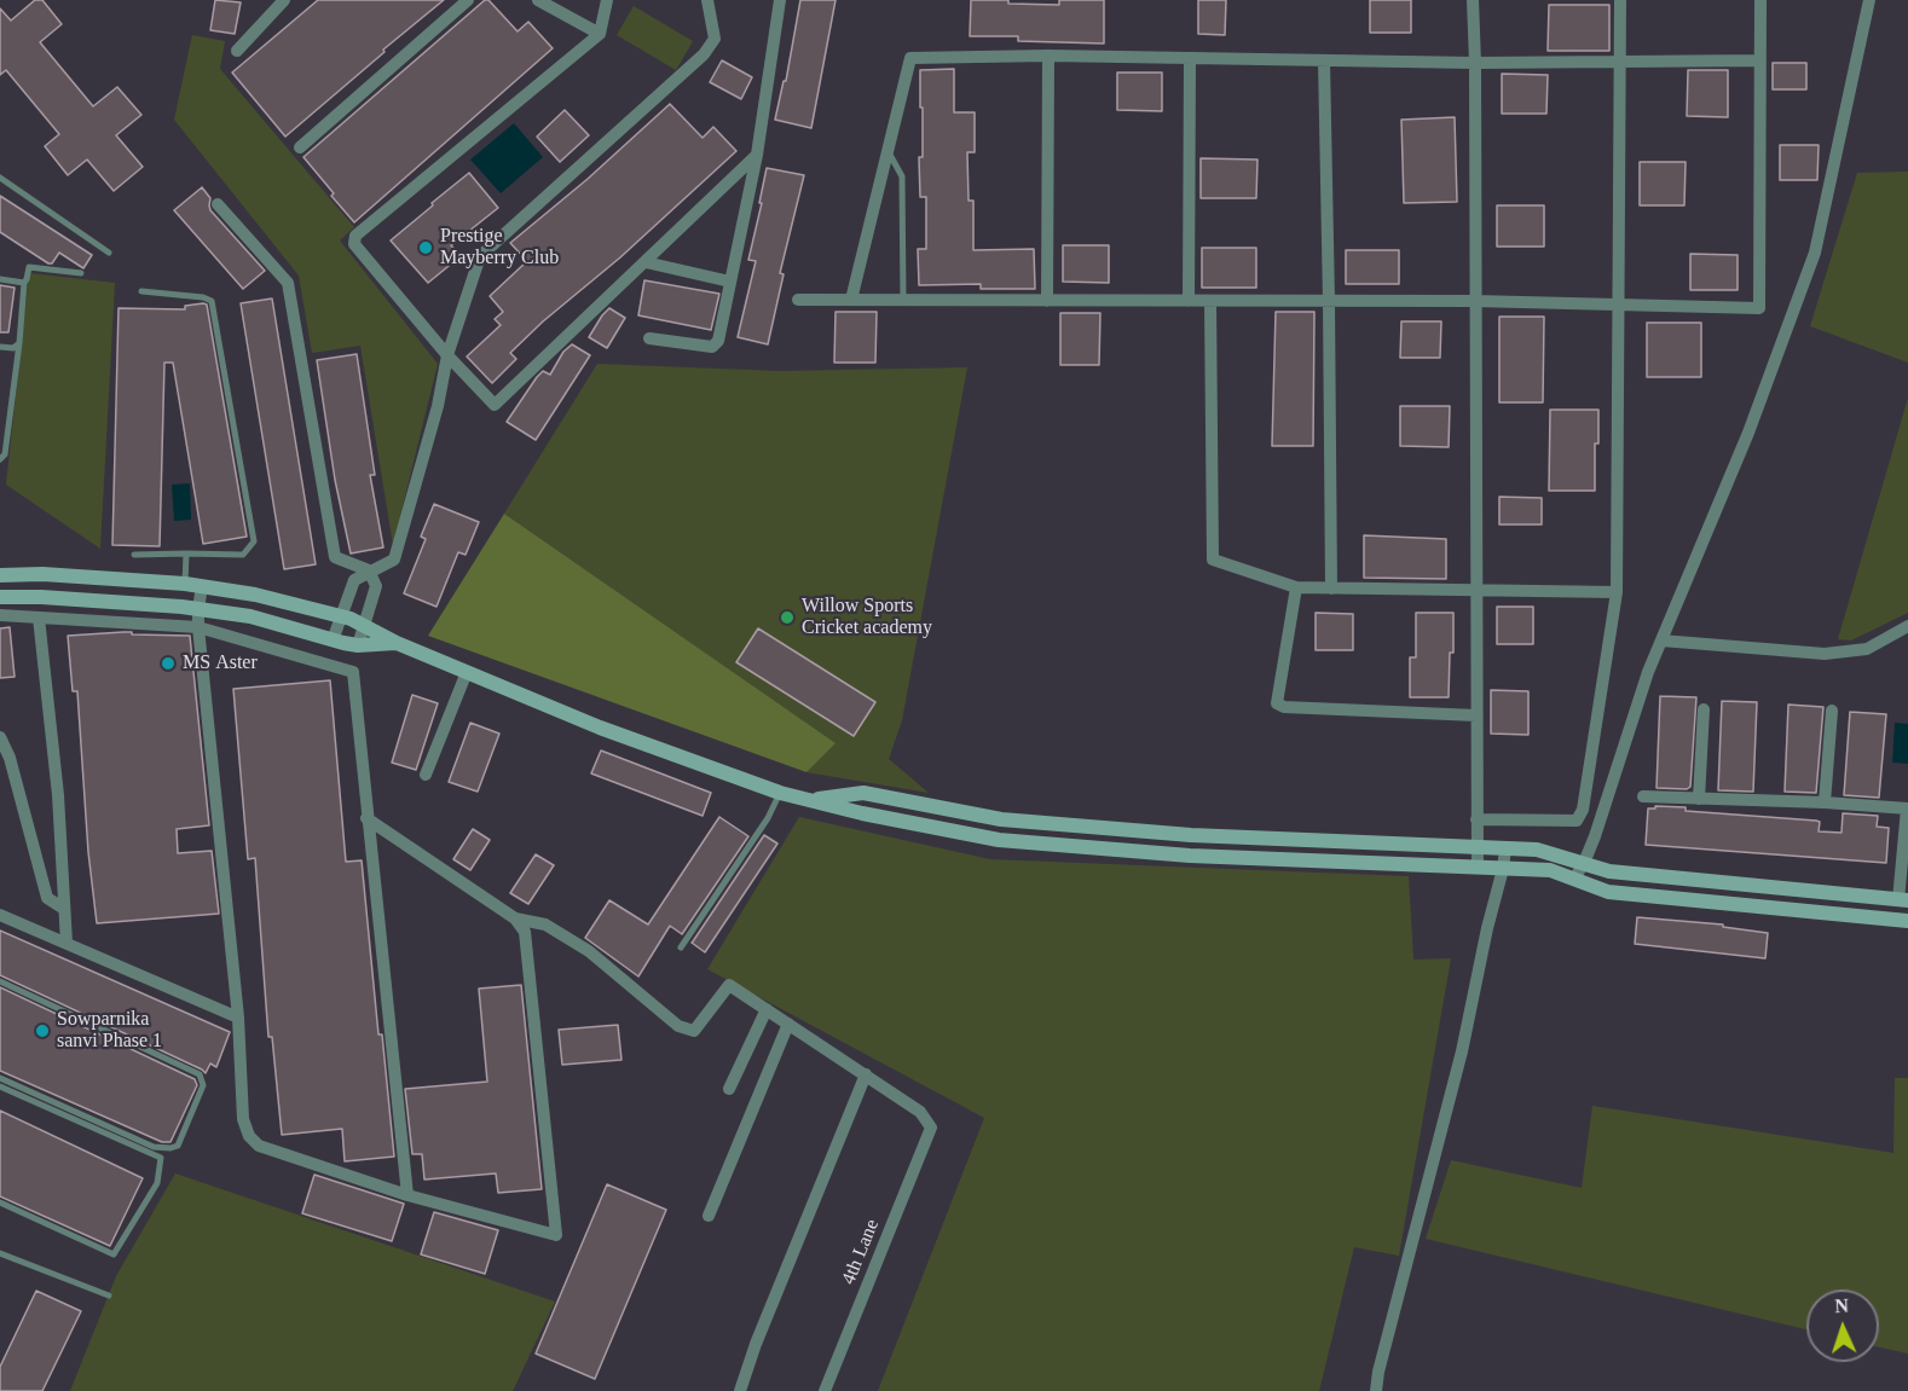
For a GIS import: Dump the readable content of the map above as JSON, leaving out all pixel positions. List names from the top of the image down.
{
  "streets": {
    "street": ["4th Lane"]
  },
  "places": [
    "Prestige Mayberry Club",
    "Willow Sports Cricket academy",
    "MS Aster",
    "Sowparnika sanvi Phase 1"
  ],
  "north": "top"
}
